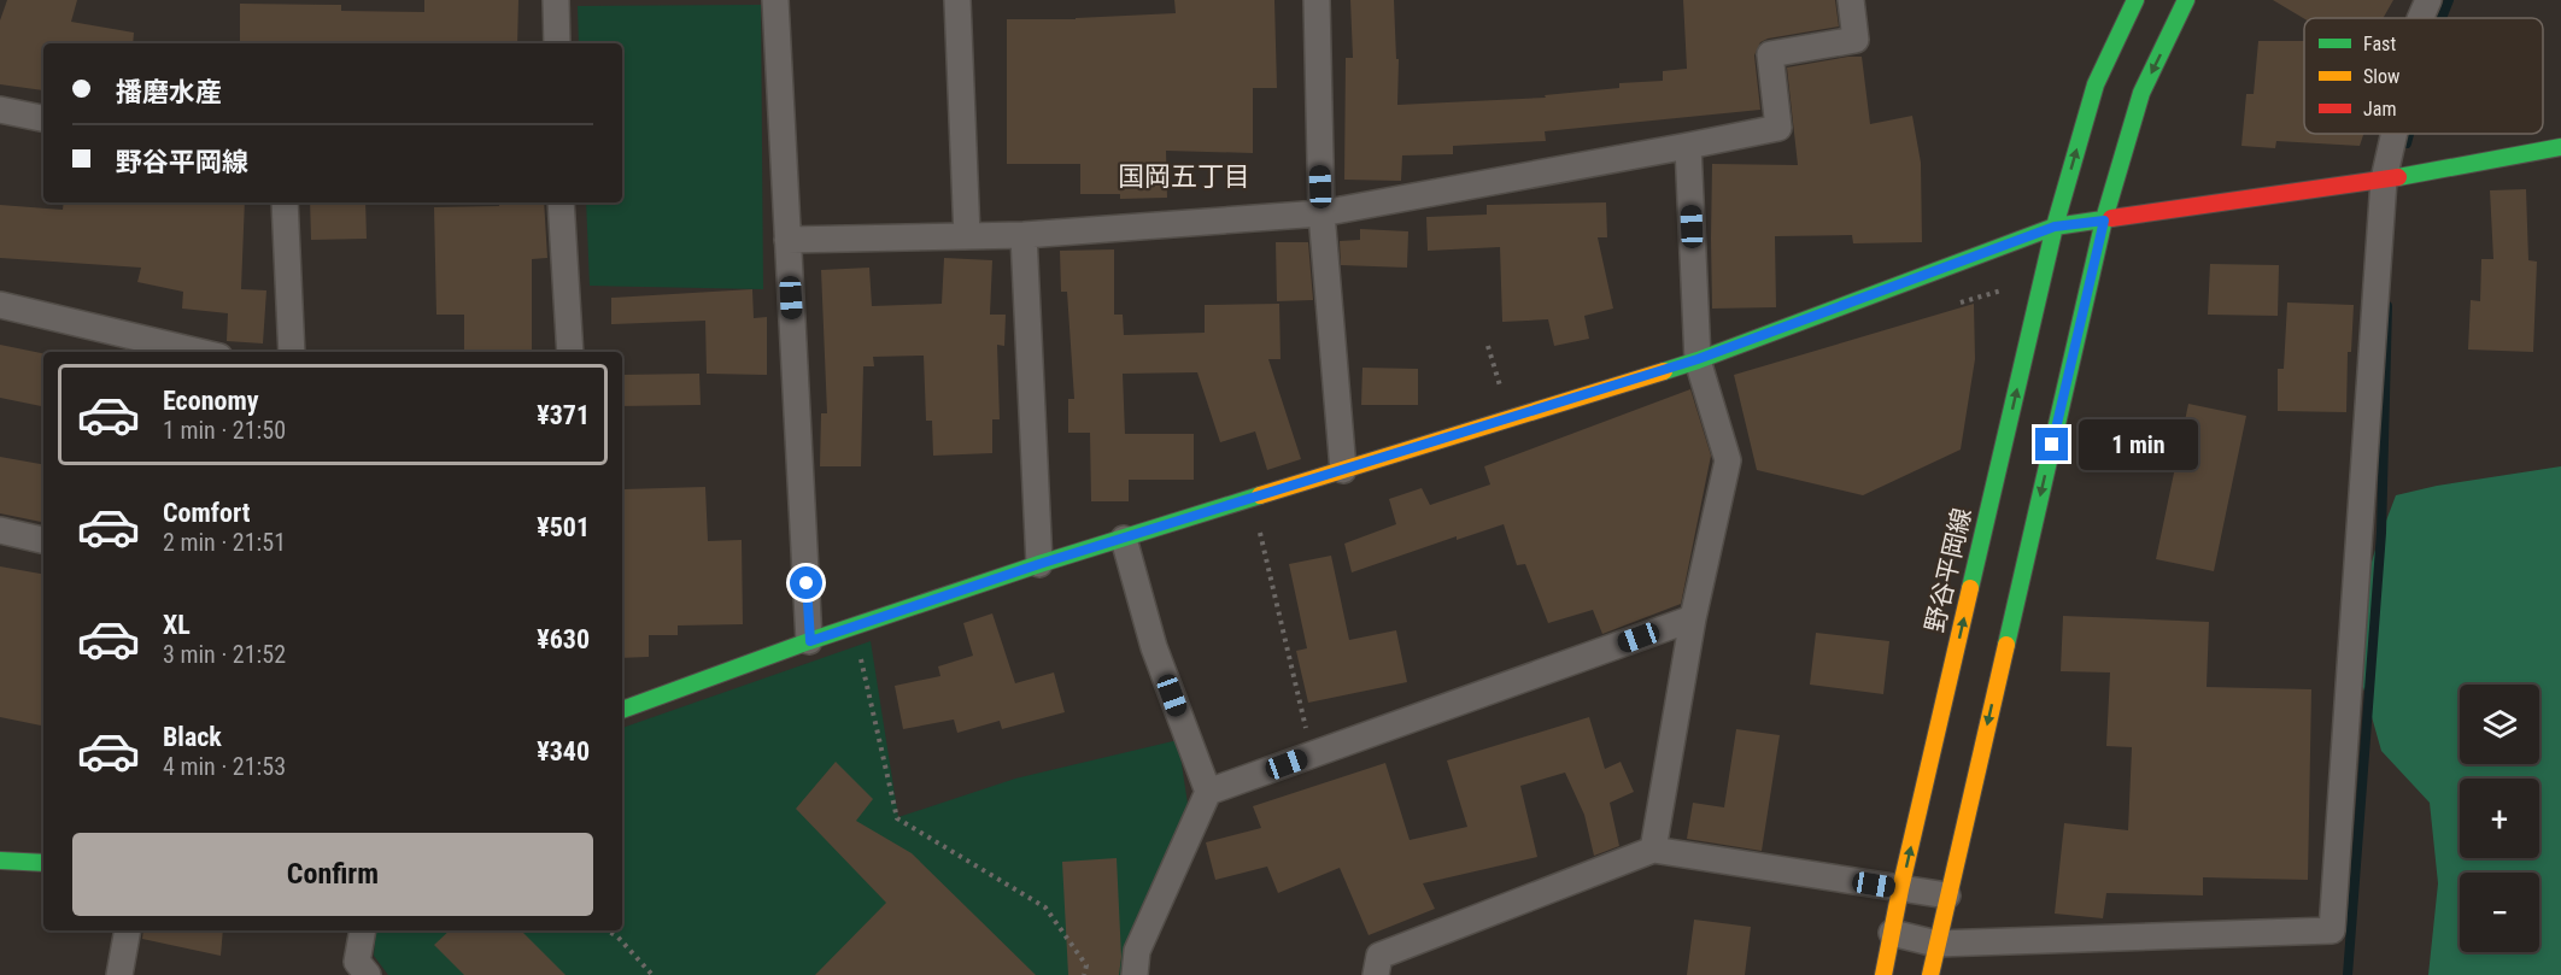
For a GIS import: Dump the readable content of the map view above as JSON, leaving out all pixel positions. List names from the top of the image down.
{
  "streets": {
    "street": ["野谷平岡線"]
  },
  "districts": ["国岡五丁目"],
  "legend": ["Fast", "Slow", "Jam"],
  "page": {
    "banner": ["播磨水産", "野谷平岡線"],
    "list": [
      {
        "name": "Economy",
        "note": "1 min · 21:50",
        "value": "¥371"
      },
      {
        "name": "Comfort",
        "note": "2 min · 21:51",
        "value": "¥501"
      },
      {
        "name": "XL",
        "note": "3 min · 21:52",
        "value": "¥630"
      },
      {
        "name": "Black",
        "note": "4 min · 21:53",
        "value": "¥340"
      }
    ],
    "bubble": "1 min",
    "map_buttons": ["+", "−"],
    "buttons": "Confirm"
  }
}
